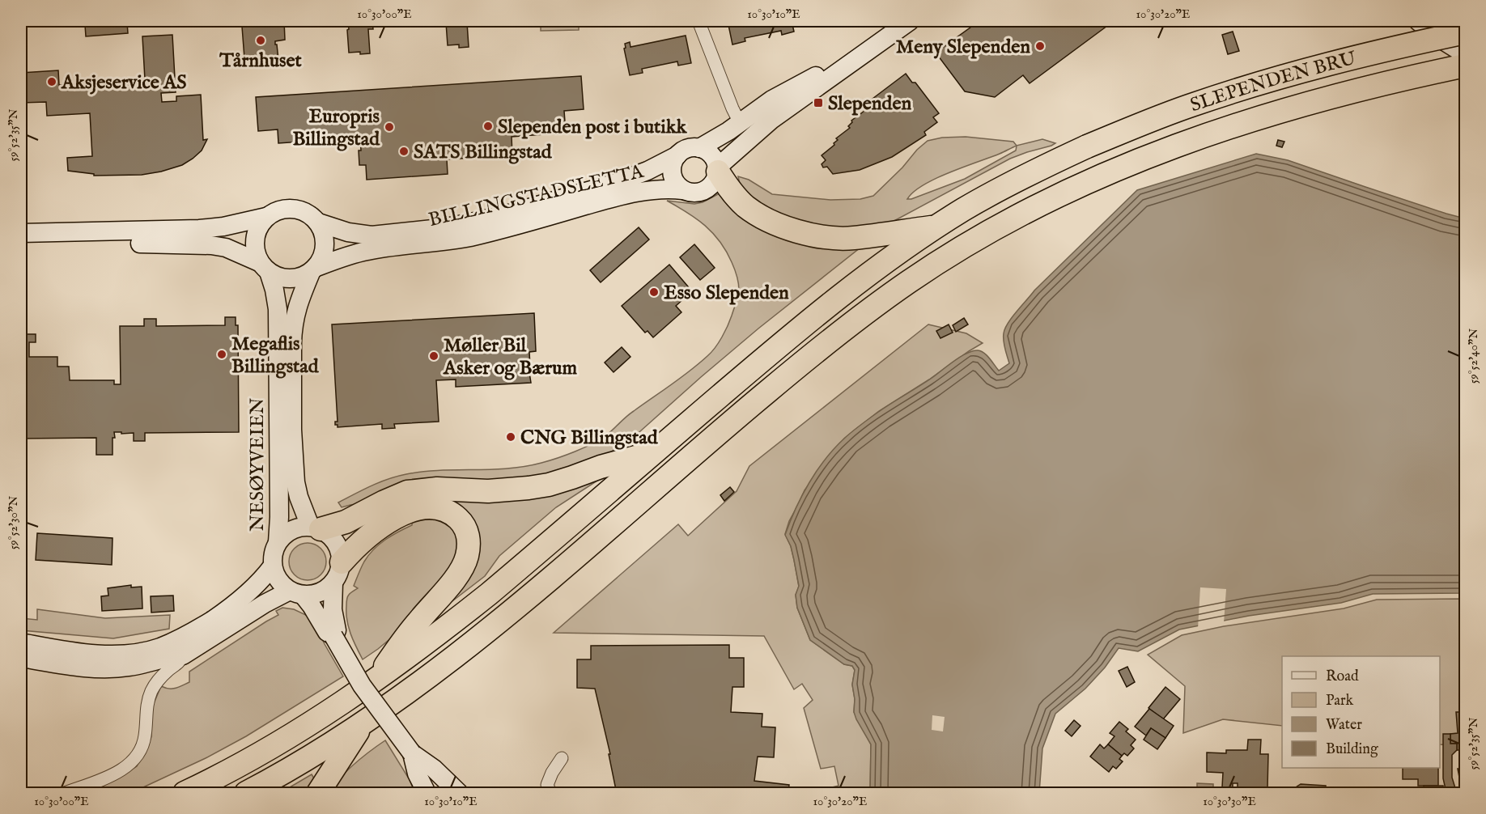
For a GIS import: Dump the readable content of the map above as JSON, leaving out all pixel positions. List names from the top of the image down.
{
  "streets": {
    "highway": ["SLEPENDEN BRU"],
    "main road": ["BILLINGSTADSLETTA", "NESØYVEIEN"]
  },
  "crossings": [
    ["BILLINGSTADSLETTA", "NESØYVEIEN"]
  ],
  "places": {
    "other": [
      "Tårnhuset",
      "Meny Slependen",
      "Aksjeservice AS",
      "Slependen post i butikk",
      "Europris Billingstad",
      "SATS Billingstad",
      "Esso Slependen",
      "Megaflis Billingstad",
      "Møller Bil Asker og Bærum",
      "CNG Billingstad"
    ],
    "transit": ["Slependen"]
  },
  "legend": [
    "Road",
    "Park",
    "Water",
    "Building"
  ],
  "coordinates": [
    "10°30'00\"E",
    "10°30'10\"E",
    "10°30'20\"E",
    "59°52'35\"N",
    "59°52'40\"N",
    "59°52'30\"N",
    "10°30'30\"E"
  ]
}
